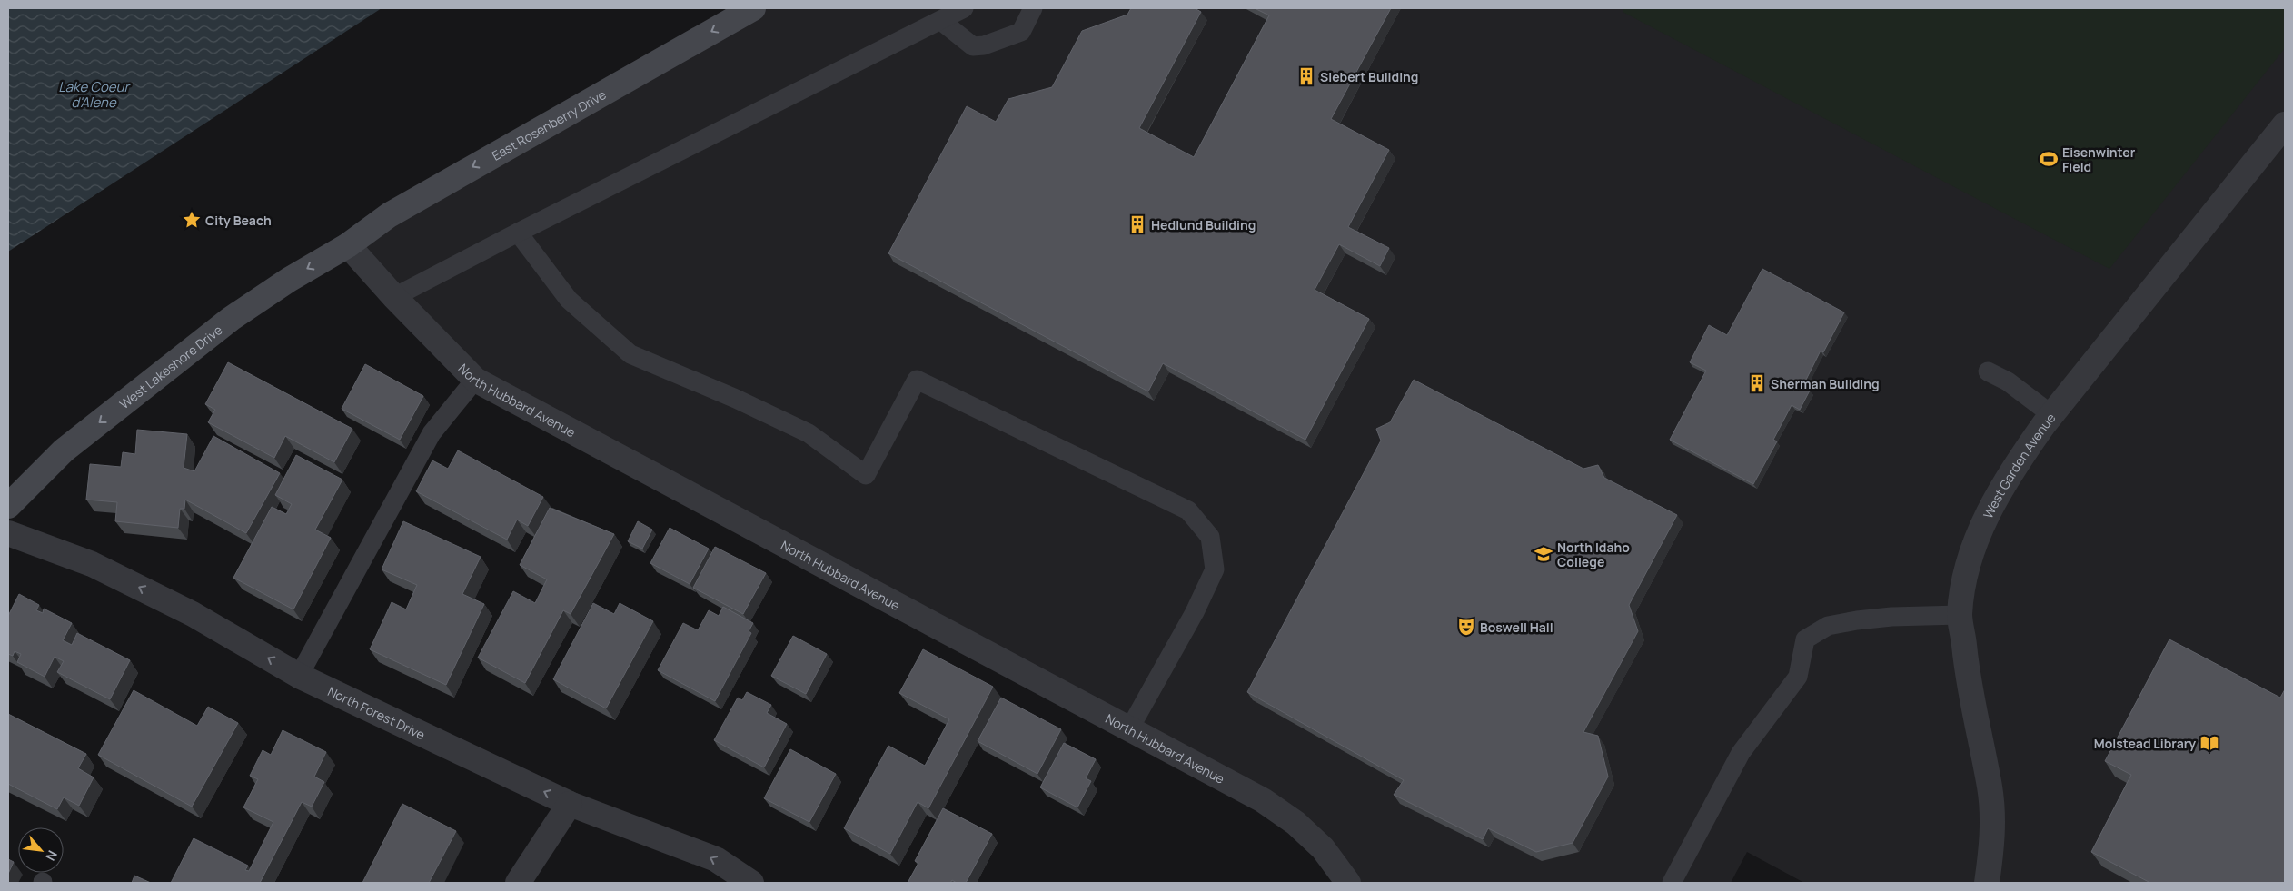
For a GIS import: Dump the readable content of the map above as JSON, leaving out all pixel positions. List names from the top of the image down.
{
  "streets": {
    "street": [
      "East Rosenberry Drive",
      "West Lakeshore Drive",
      "North Hubbard Avenue",
      "West Garden Avenue",
      "North Forest Drive"
    ]
  },
  "crossings": [
    ["East Rosenberry Drive", "West Lakeshore Drive"],
    ["East Rosenberry Drive", "North Hubbard Avenue"],
    ["West Lakeshore Drive", "North Hubbard Avenue"]
  ],
  "one_way": ["East Rosenberry Drive", "West Lakeshore Drive", "North Forest Drive"],
  "water": ["Lake Coeur d'Alene"],
  "places": {
    "building": ["Siebert Building", "Hedlund Building", "Sherman Building"],
    "sports": ["Eisenwinter Field"],
    "place": ["City Beach"],
    "school or university": ["North Idaho College"],
    "theatre": ["Boswell Hall"],
    "library": ["Molstead Library"]
  },
  "north": "bottom right"
}
